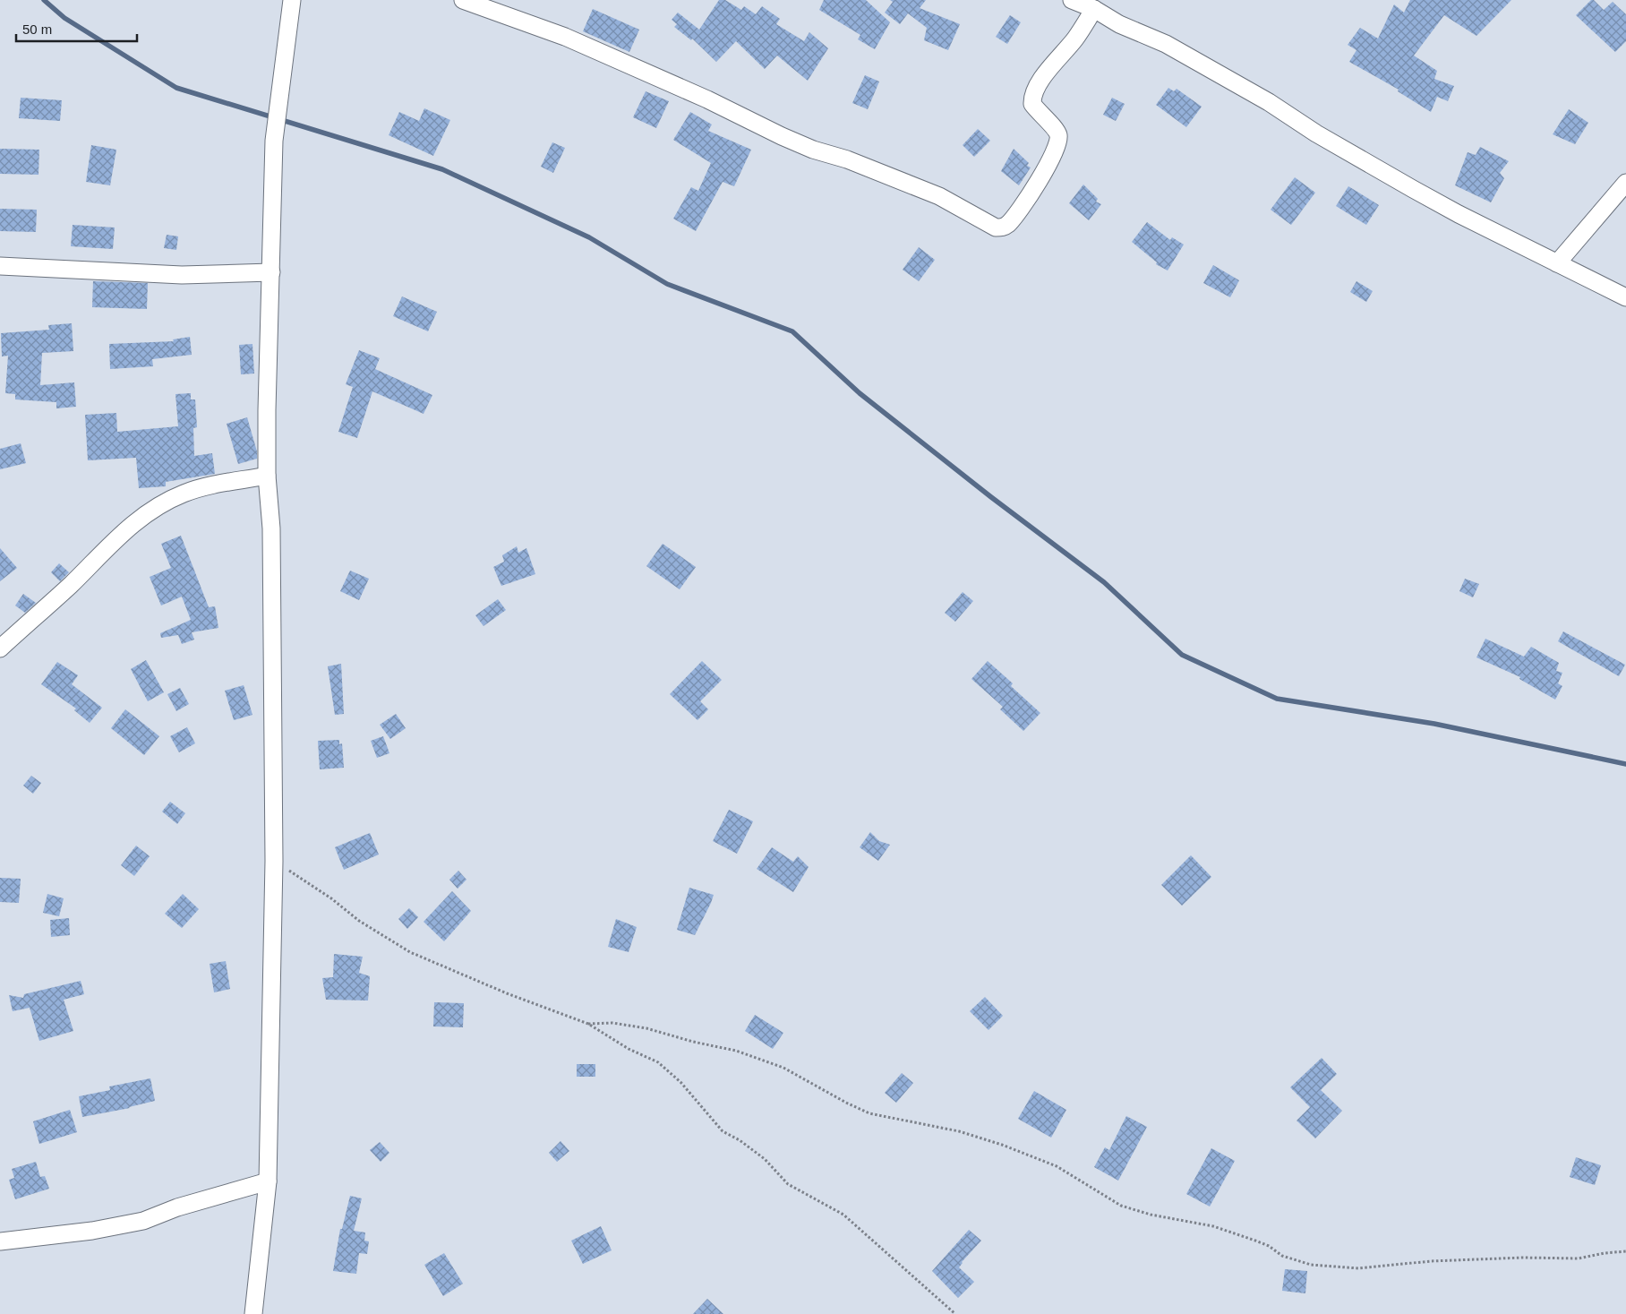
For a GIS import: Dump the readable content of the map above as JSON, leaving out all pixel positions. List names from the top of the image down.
{
  "scale_bar": "50 m"
}
